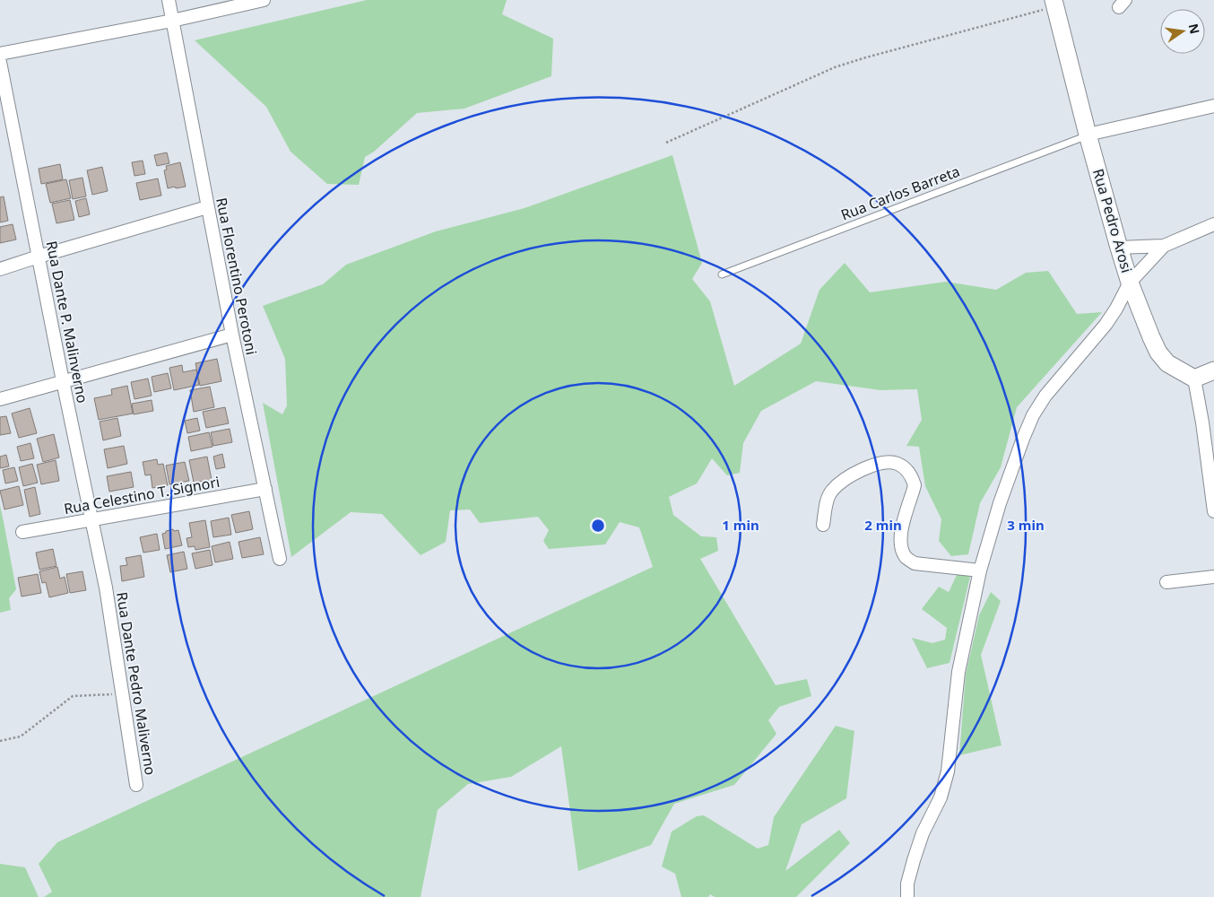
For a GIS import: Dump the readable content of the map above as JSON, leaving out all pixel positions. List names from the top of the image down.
{
  "streets": {
    "street": [
      "Rua Pedro Arosi",
      "Rua Florentino Perotoni",
      "Rua Dante P. Malinverno",
      "Rua Celestino T. Signori",
      "Rua Dante Pedro Maliverno"
    ],
    "lane": ["Rua Carlos Barreta"]
  },
  "crossings": [
    ["Rua Carlos Barreta", "Rua Pedro Arosi"],
    ["Rua Florentino Perotoni", "Rua Celestino T. Signori"],
    ["Rua Dante P. Malinverno", "Rua Celestino T. Signori"],
    ["Rua Dante P. Malinverno", "Rua Dante Pedro Maliverno"]
  ],
  "north": "right",
  "rings": ["1 min", "2 min", "3 min"]
}
